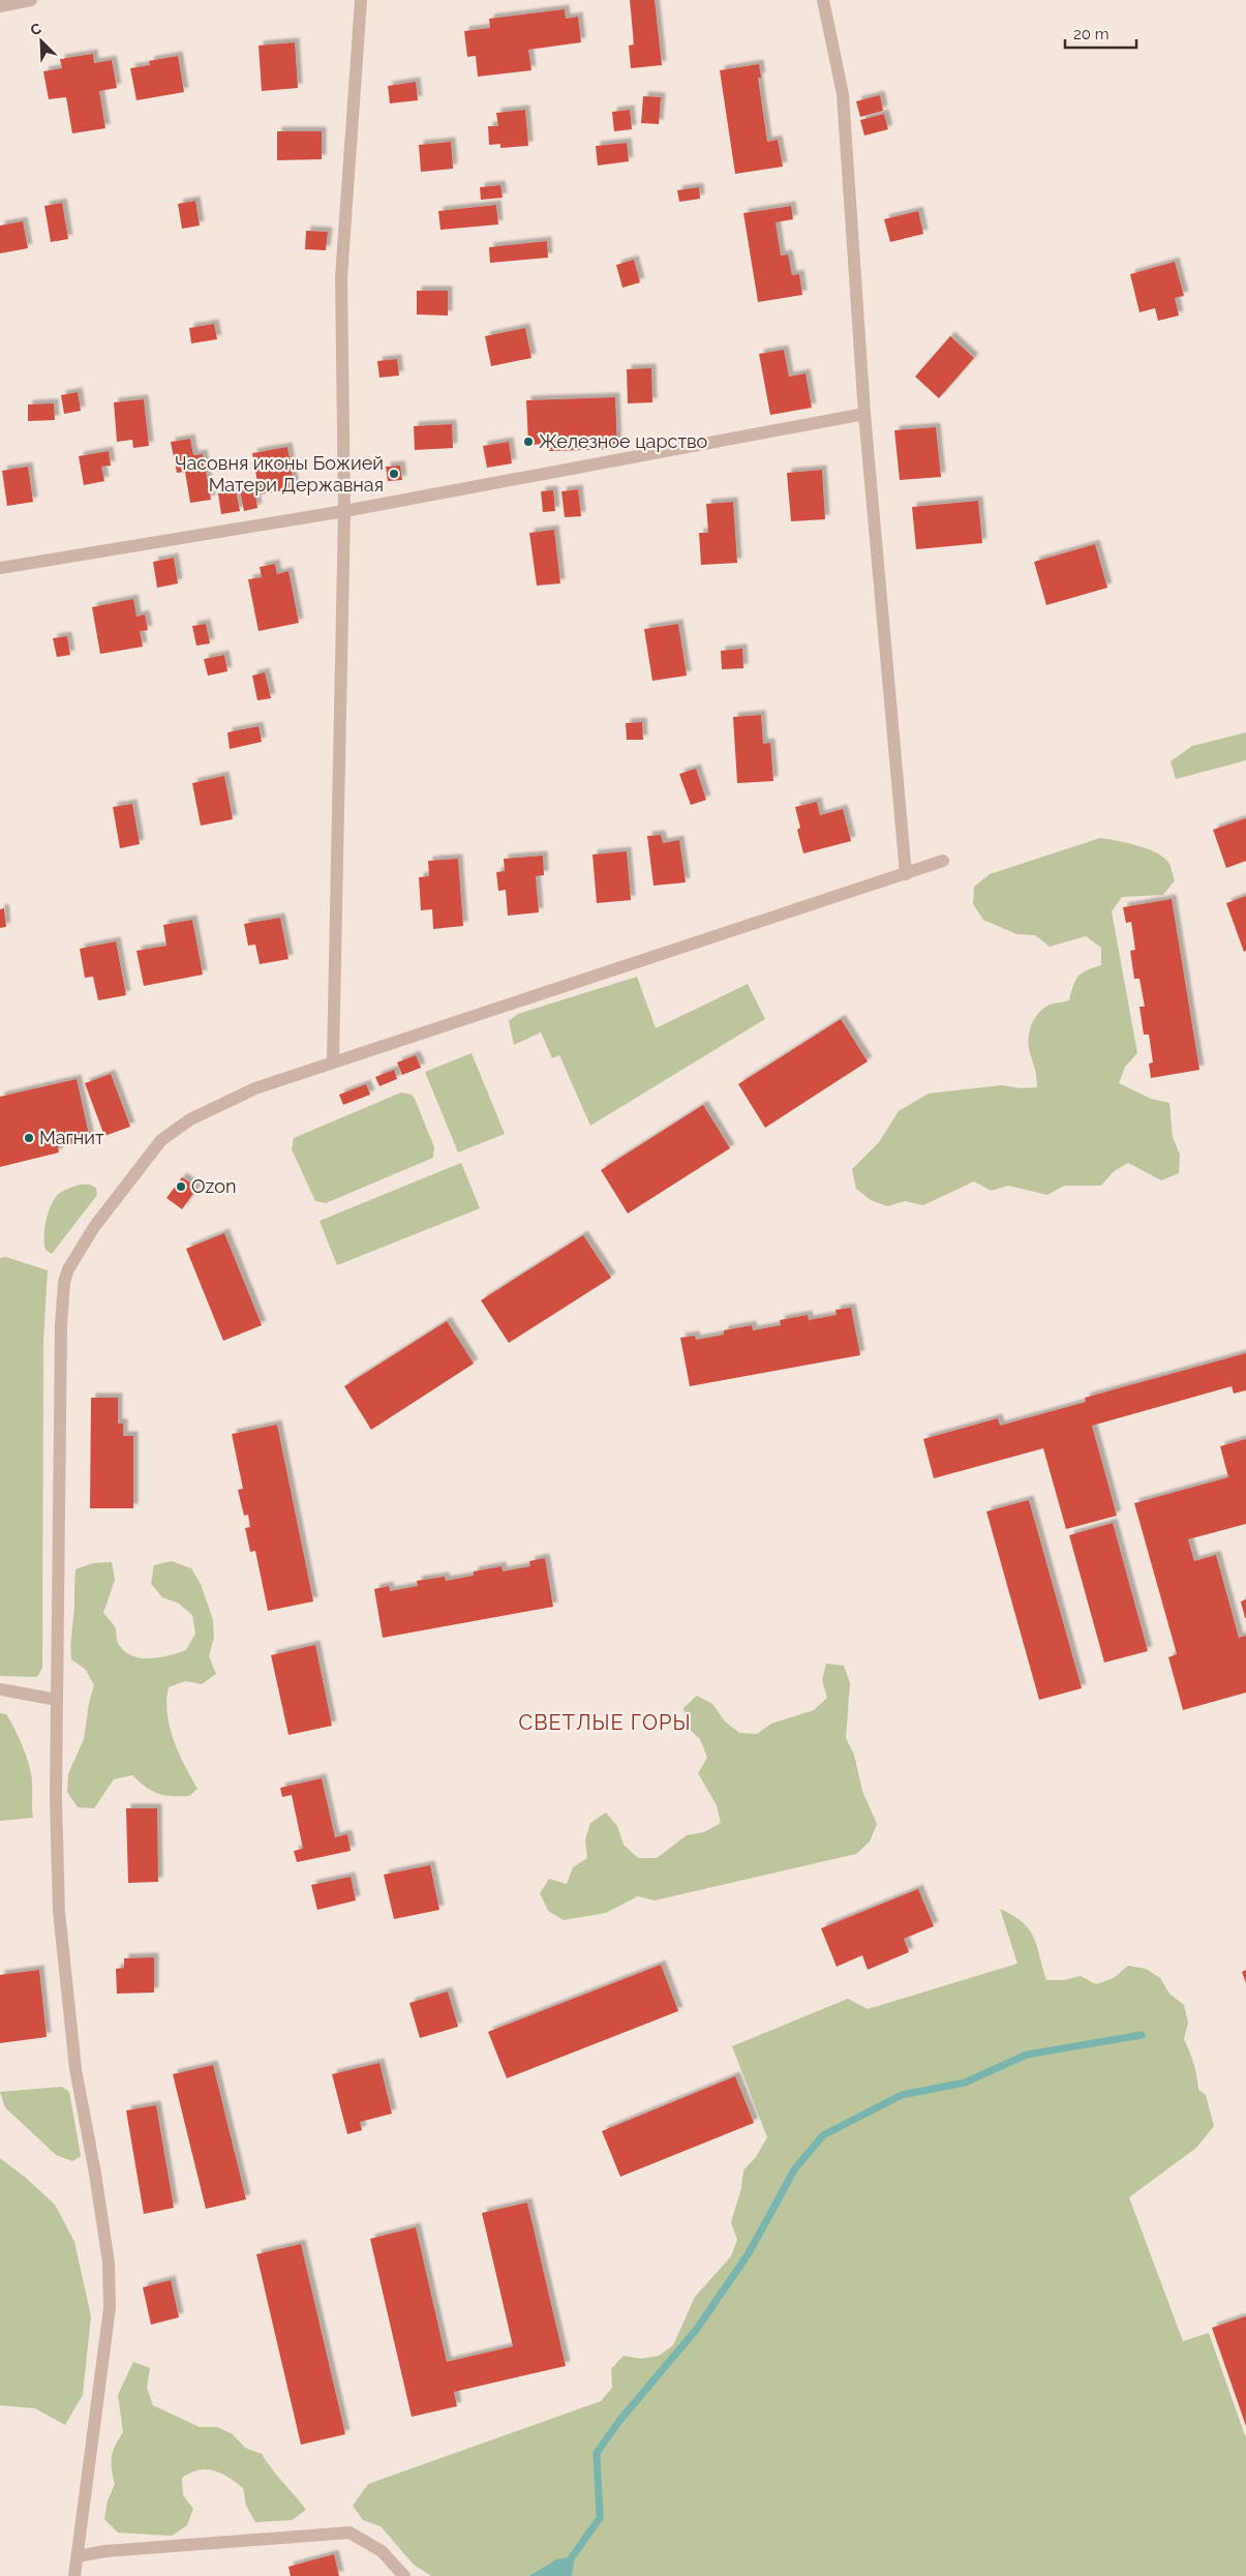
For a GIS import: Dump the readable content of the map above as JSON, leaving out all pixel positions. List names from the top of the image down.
{
  "districts": ["СВЕТЛЫЕ ГОРЫ"],
  "places": [
    "Железное царство",
    "Часовня иконы Божией Матери Державная",
    "Магнит",
    "Ozon"
  ],
  "scale_bar": "20 m",
  "north": "top left"
}
